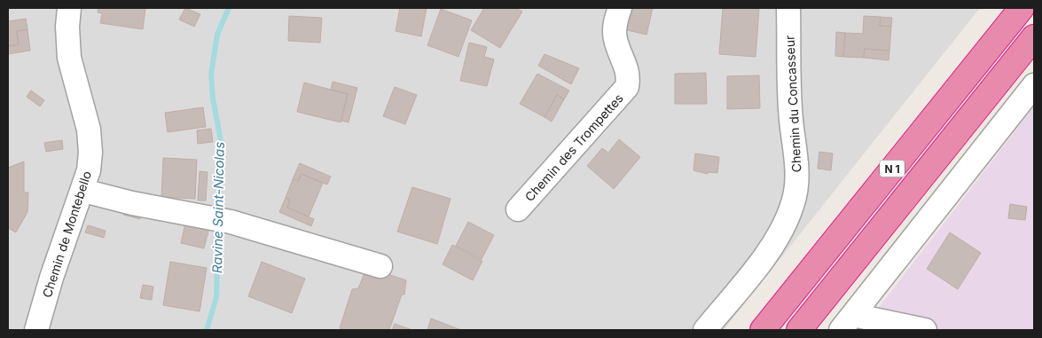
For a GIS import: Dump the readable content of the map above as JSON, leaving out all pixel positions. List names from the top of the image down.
{
  "streets": {
    "highway": ["N 1"],
    "street": ["Chemin du Concasseur", "Chemin des Trompettes", "Chemin de Montebello"]
  },
  "water": ["Ravine Saint-Nicolas"]
}
